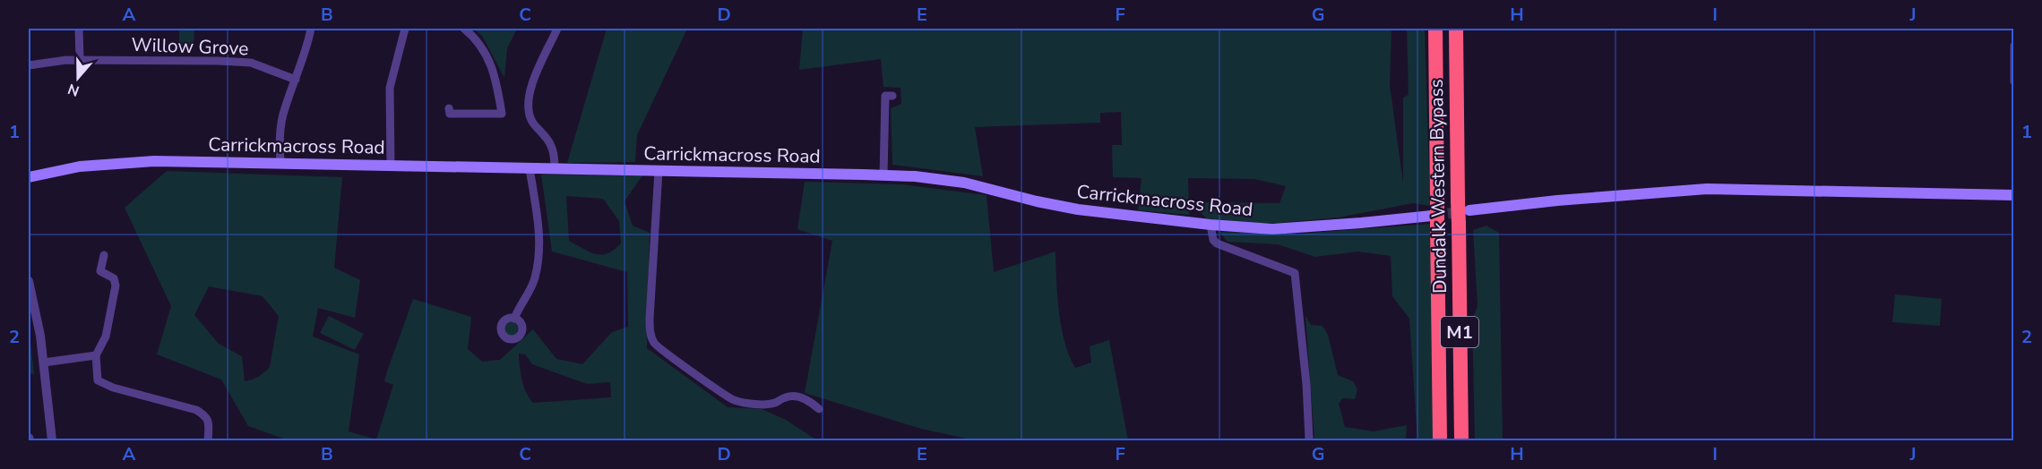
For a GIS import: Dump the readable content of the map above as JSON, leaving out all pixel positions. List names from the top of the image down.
{
  "streets": {
    "highway": ["Dundalk Western Bypass", "M1"],
    "main road": ["Carrickmacross Road"],
    "street": ["Willow Grove"]
  },
  "crossings": [
    ["Carrickmacross Road", "Dundalk Western Bypass"]
  ],
  "north": "bottom",
  "grid": {
    "columns": [
      "A",
      "B",
      "C",
      "D",
      "E",
      "F",
      "G",
      "H",
      "I",
      "J"
    ],
    "rows": ["1", "2"]
  }
}
